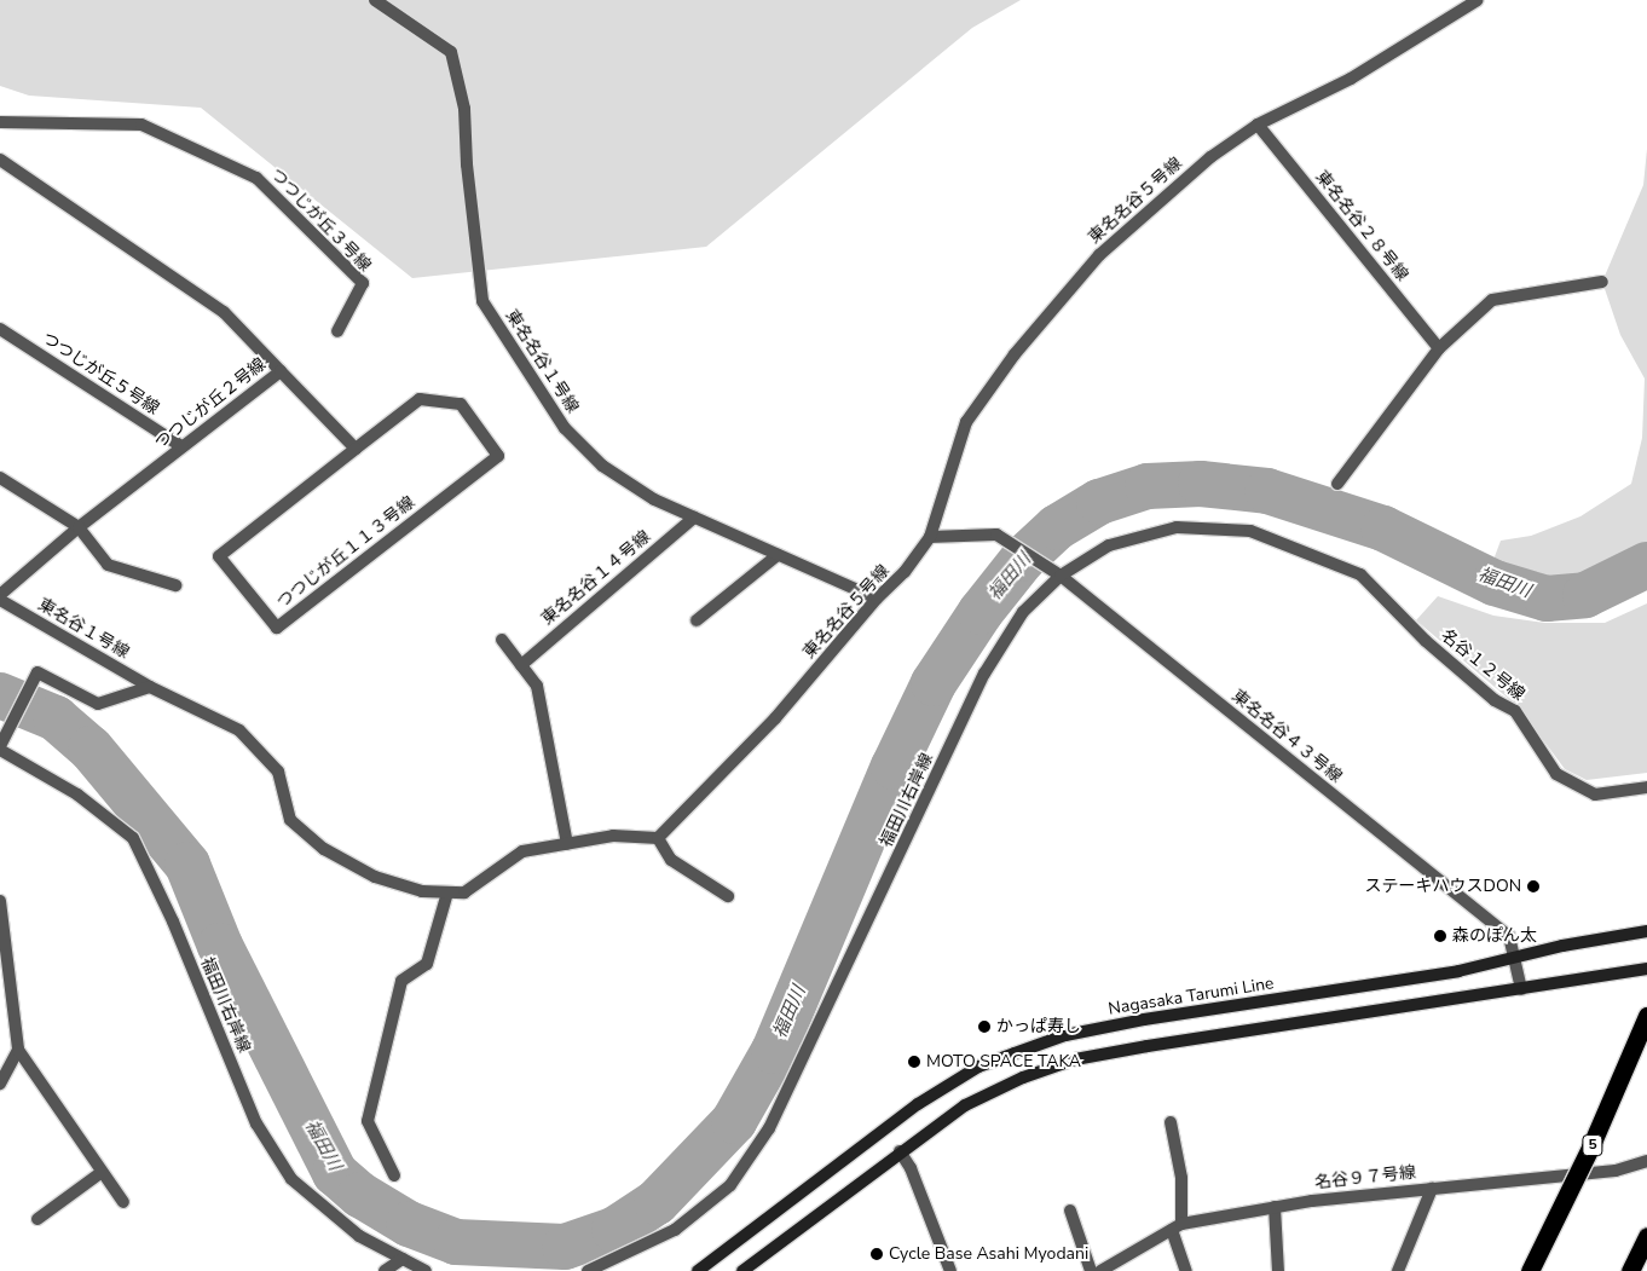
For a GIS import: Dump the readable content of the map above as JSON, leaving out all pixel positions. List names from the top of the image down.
{
  "streets": {
    "highway": ["5"],
    "main road": ["Nagasaka Tarumi Line"],
    "street": [
      "東名名谷５号線",
      "つつじが丘３号線",
      "東名名谷２８号線",
      "東名名谷１号線",
      "つつじが丘５号線",
      "つつじが丘２号線",
      "つつじが丘１１３号線",
      "東名名谷１４号線",
      "東名谷１号線",
      "名谷１２号線",
      "東名名谷４３号線",
      "福田川右岸線",
      "名谷９７号線"
    ]
  },
  "crossings": [
    ["東名名谷５号線", "東名名谷２８号線"],
    ["東名名谷５号線", "東名名谷１号線"],
    ["東名名谷５号線", "東名名谷４３号線"],
    ["東名名谷１号線", "東名名谷１４号線"],
    ["つつじが丘５号線", "つつじが丘２号線"],
    ["東名谷１号線", "福田川右岸線"],
    ["名谷１２号線", "福田川右岸線"],
    ["東名名谷４３号線", "福田川右岸線"],
    ["東名名谷４３号線", "Nagasaka Tarumi Line"]
  ],
  "water": ["福田川"],
  "places": [
    "ステーキハウスDON",
    "森のぽん太",
    "かっぱ寿し",
    "MOTO SPACE TAKA",
    "Cycle Base Asahi Myodani"
  ]
}
